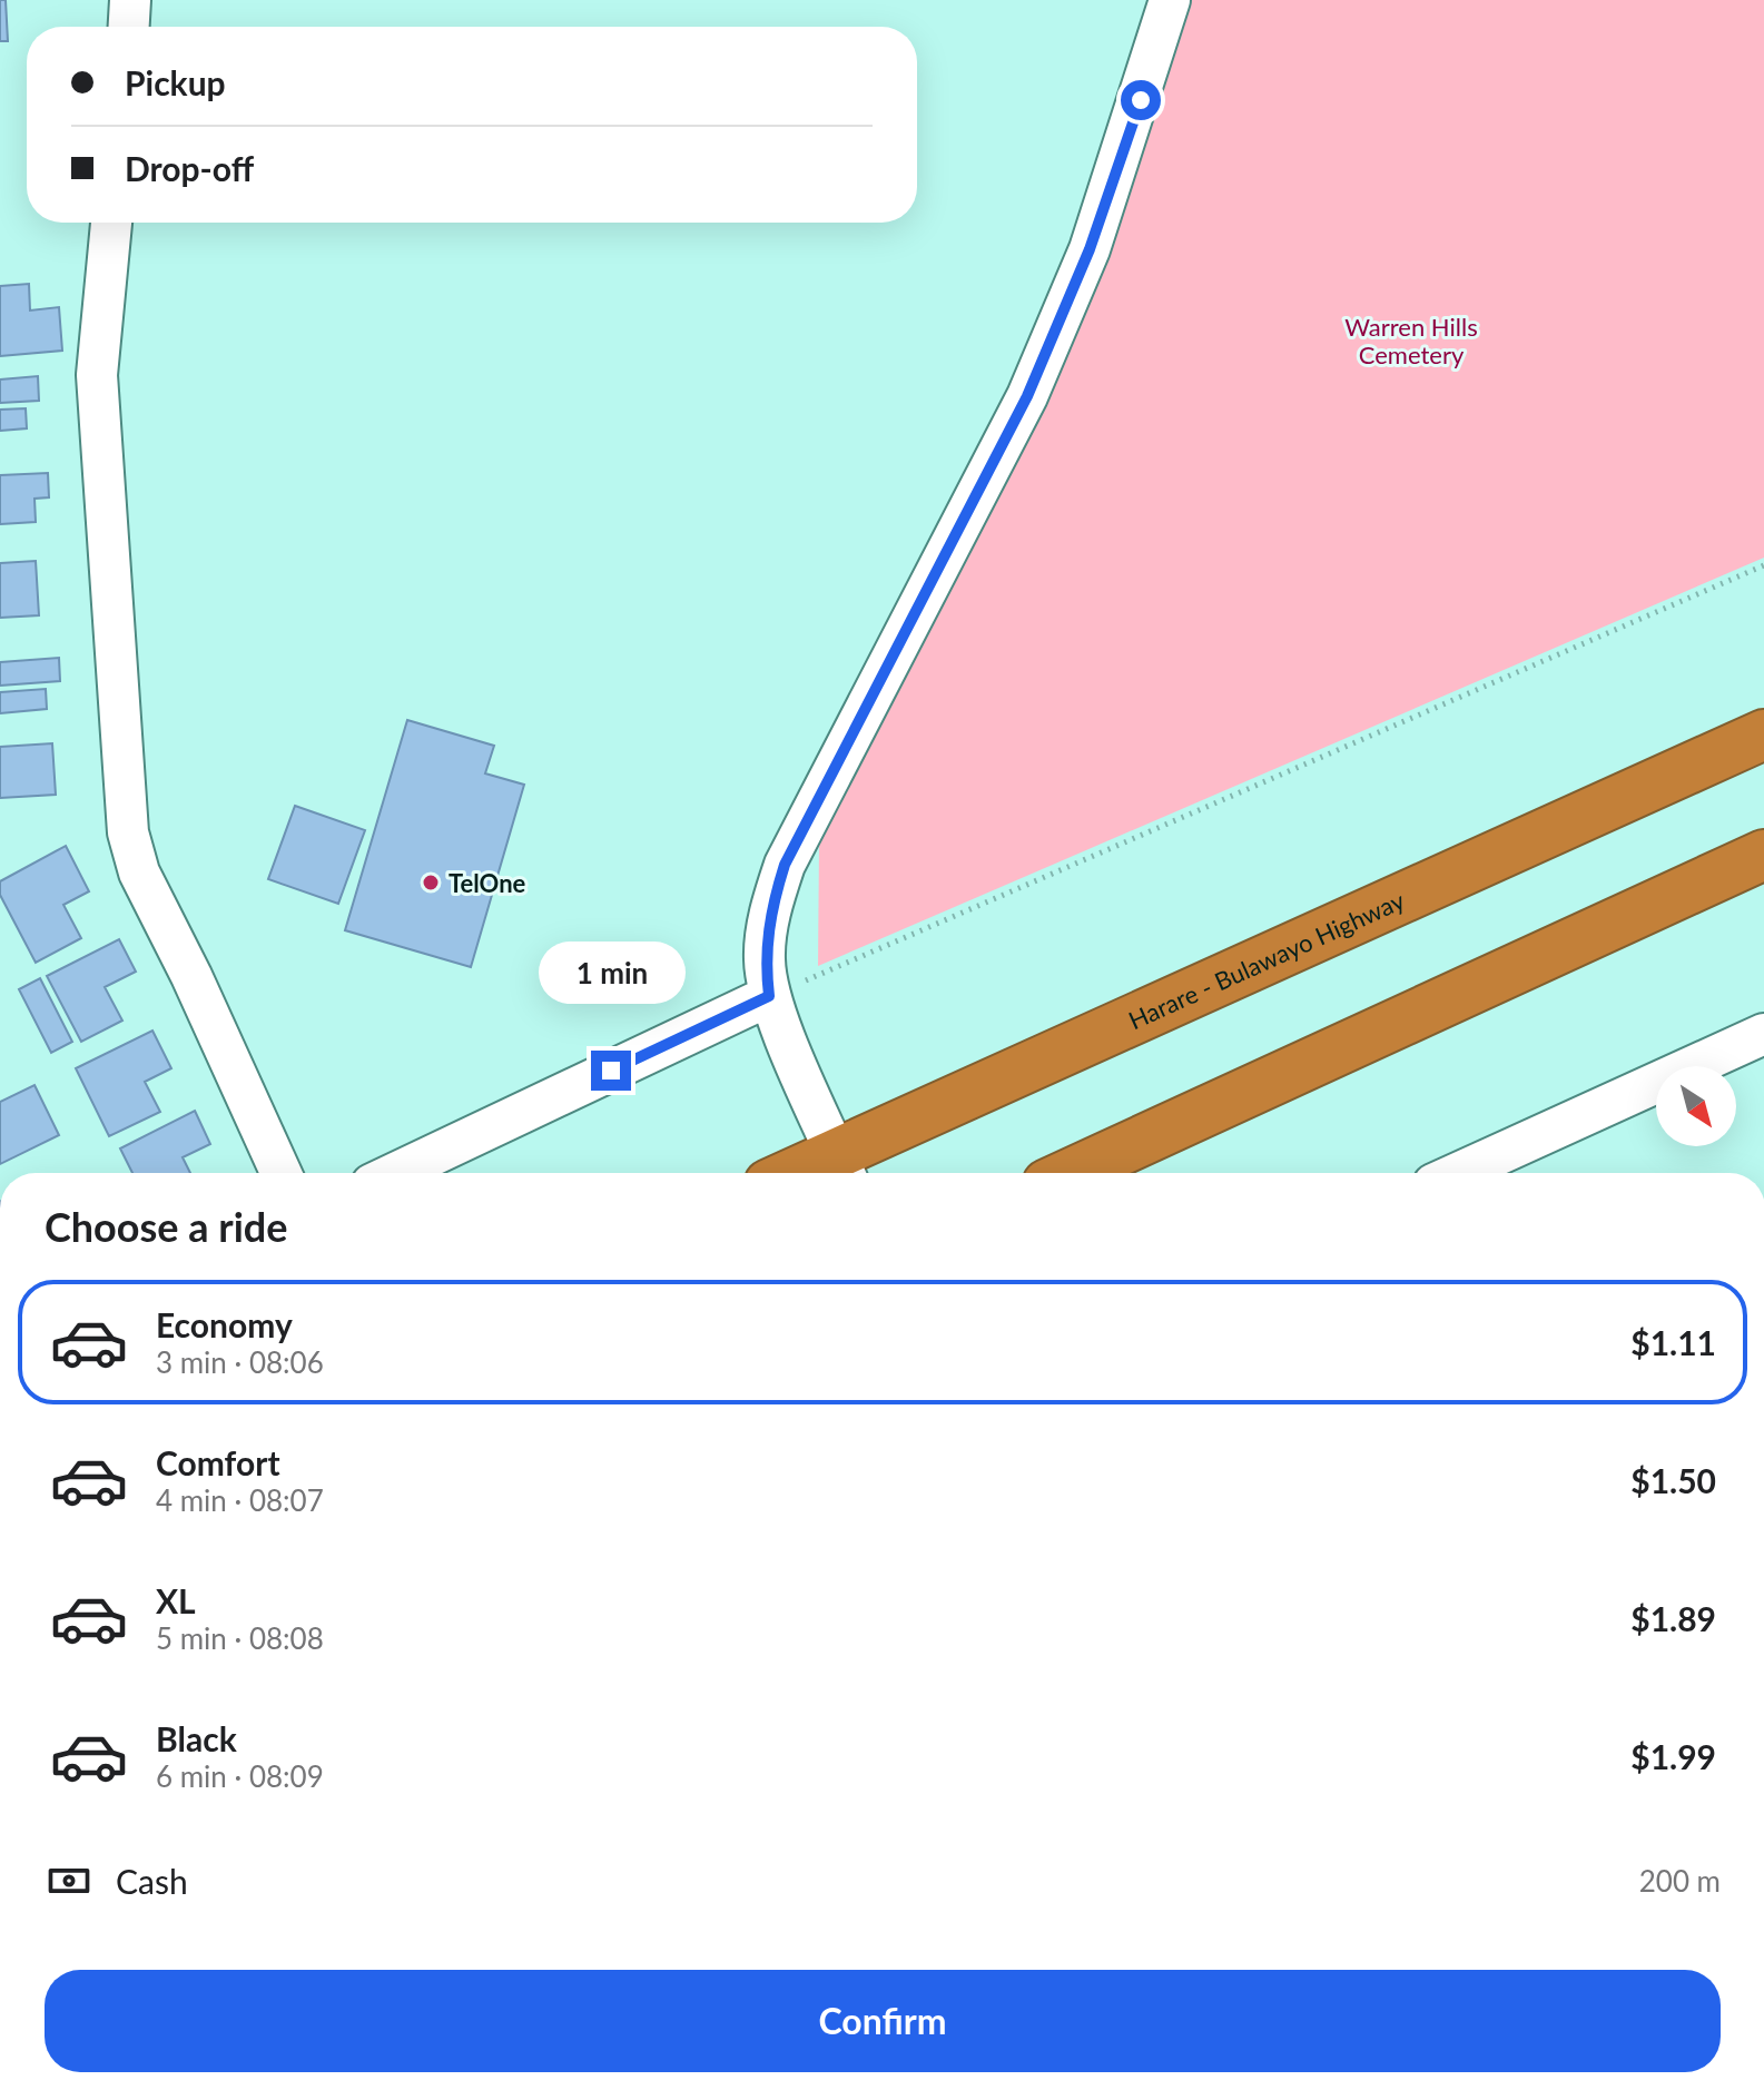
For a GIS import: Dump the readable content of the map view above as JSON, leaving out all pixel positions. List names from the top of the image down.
{
  "streets": {
    "highway": ["Harare - Bulawayo Highway"]
  },
  "parks": ["Warren Hills Cemetery"],
  "places": ["TelOne"],
  "north": "bottom right",
  "page": {
    "banner": ["Pickup", "Drop-off"],
    "bubble": "1 min",
    "heading": "Choose a ride",
    "list": [
      {
        "name": "Economy",
        "note": "3 min · 08:06",
        "value": "$1.11"
      },
      {
        "name": "Comfort",
        "note": "4 min · 08:07",
        "value": "$1.50"
      },
      {
        "name": "XL",
        "note": "5 min · 08:08",
        "value": "$1.89"
      },
      {
        "name": "Black",
        "note": "6 min · 08:09",
        "value": "$1.99"
      }
    ],
    "pay": ["Cash", "200 m"],
    "buttons": "Confirm"
  }
}
